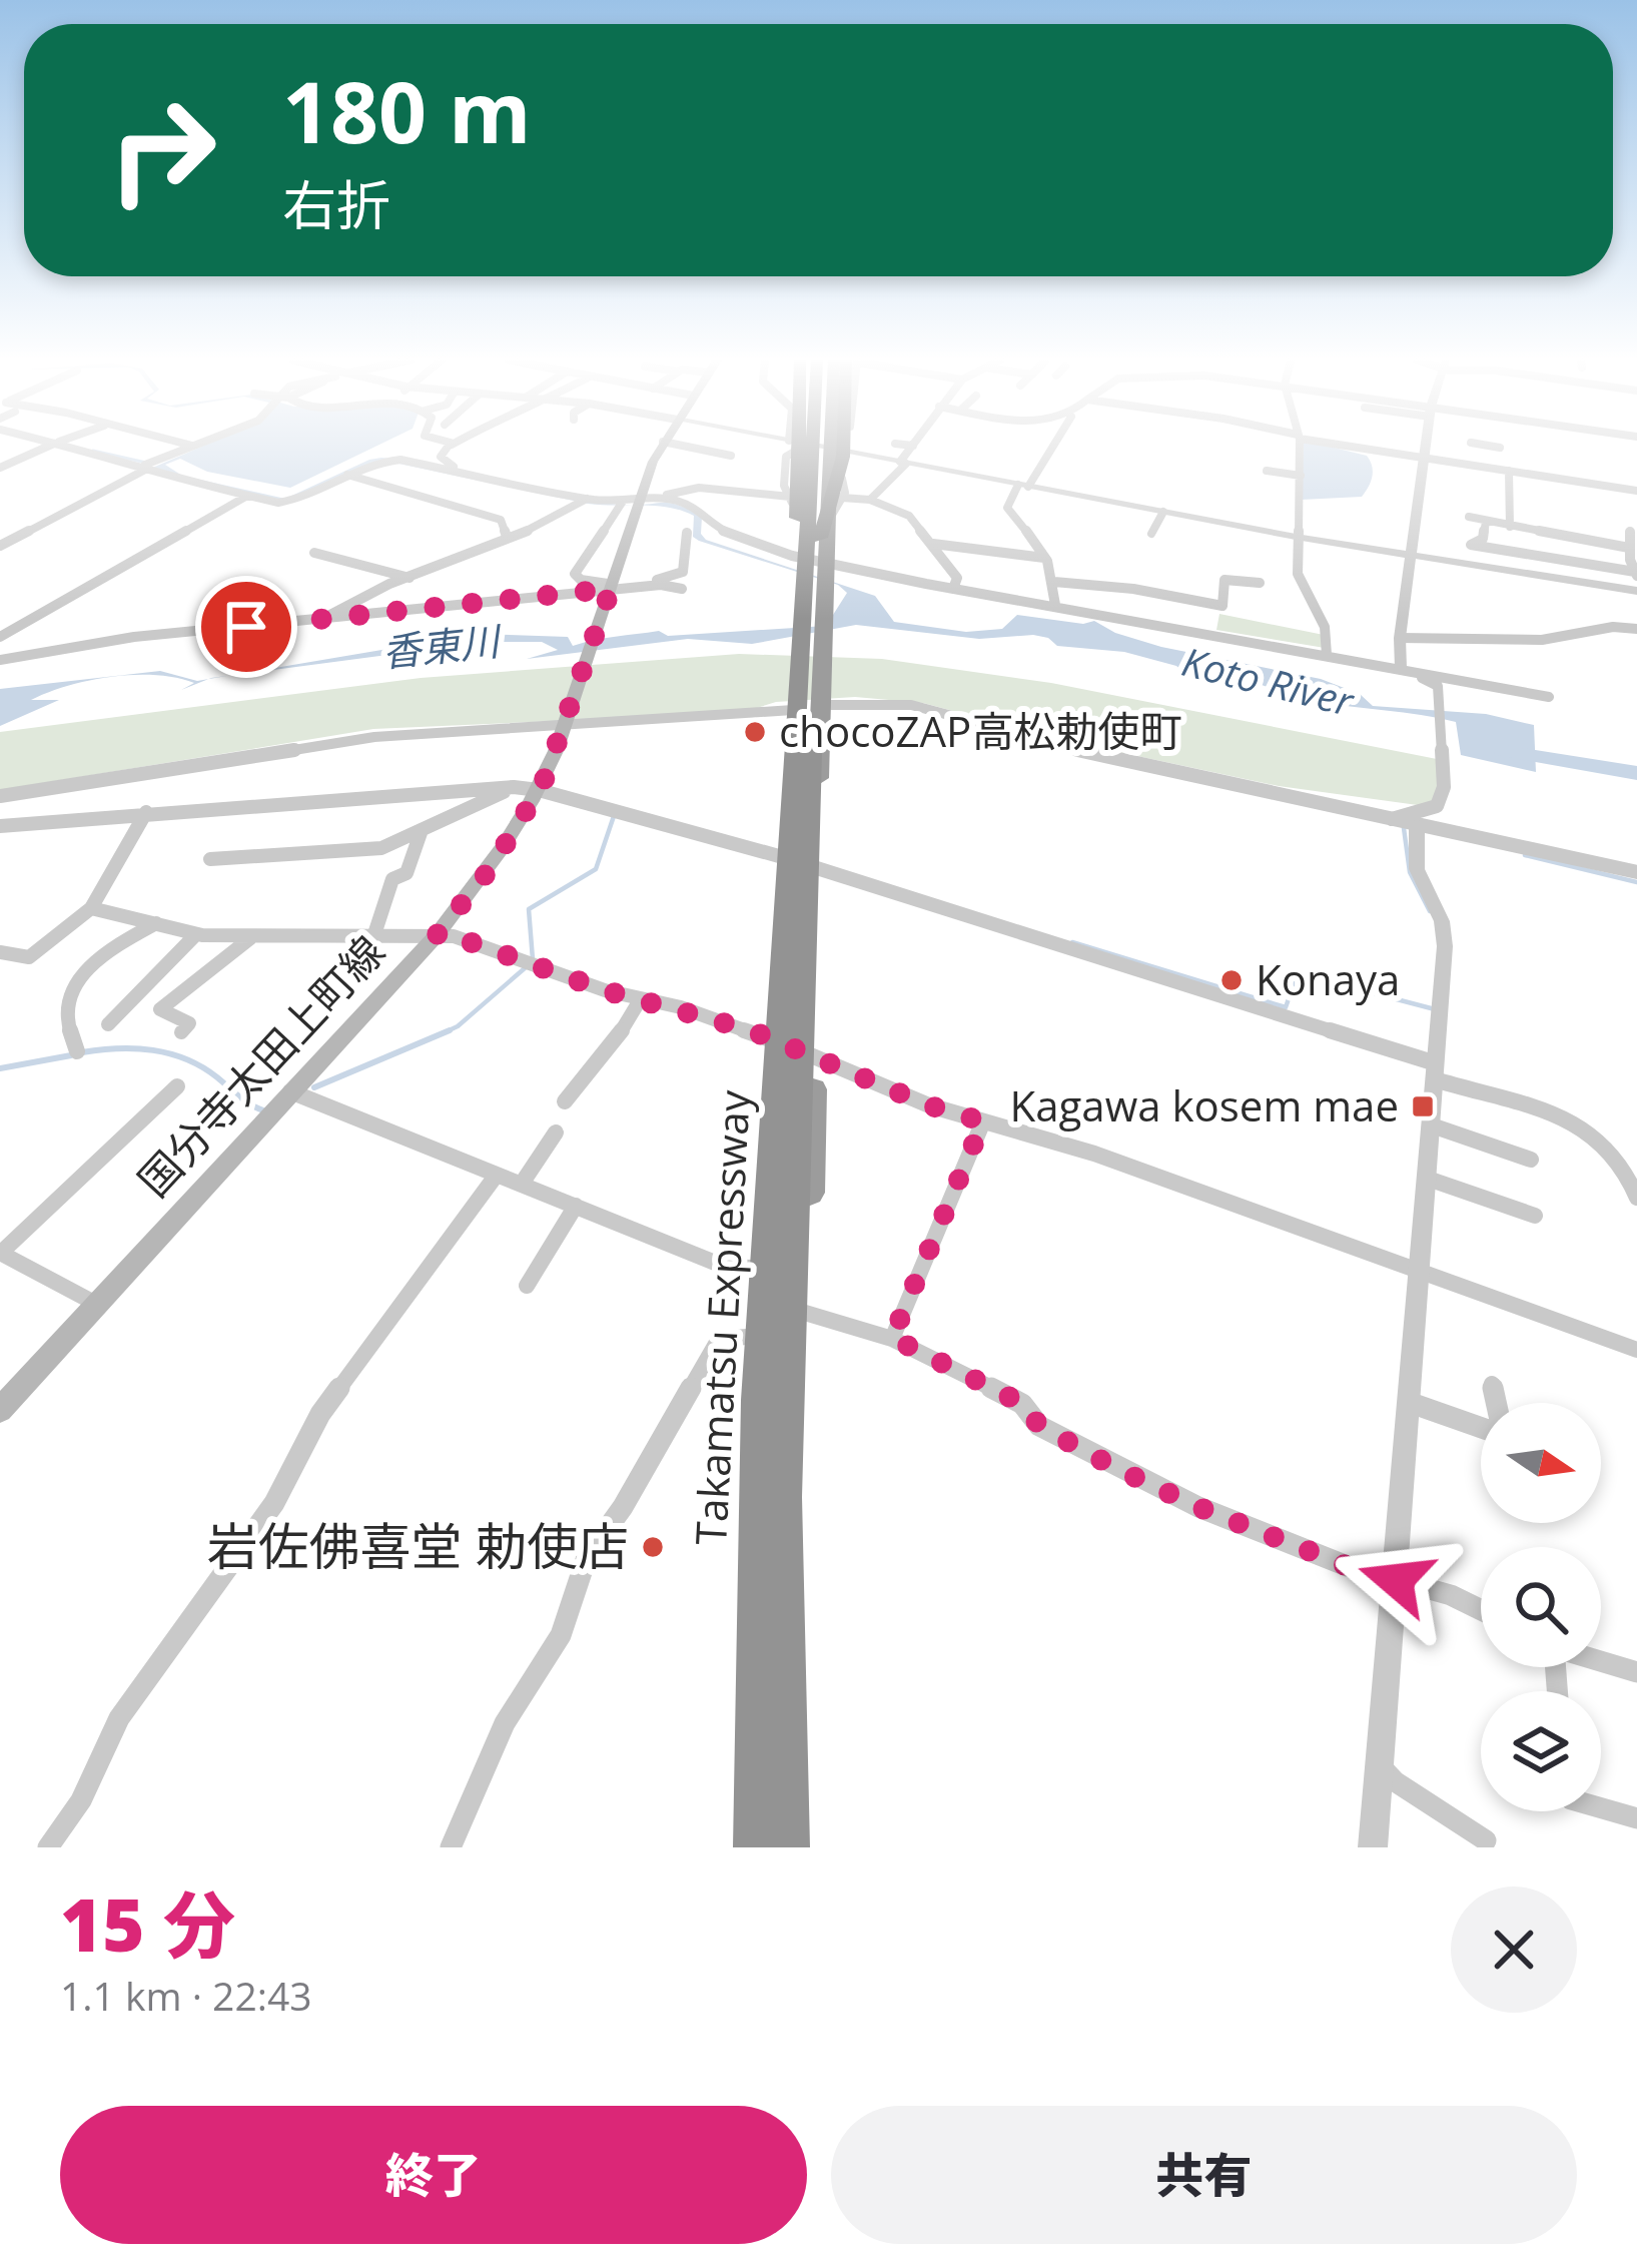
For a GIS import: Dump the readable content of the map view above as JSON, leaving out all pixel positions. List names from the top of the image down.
{
  "streets": {
    "highway": ["Takamatsu Expressway"],
    "main road": ["国分寺太田上町線"]
  },
  "water": ["香東川", "Koto River"],
  "places": {
    "other": ["chocoZAP高松勅使町", "Konaya", "岩佐佛喜堂 勅使店"],
    "transit": ["Kagawa kosem mae"]
  },
  "north": "right",
  "page": {
    "turn": ["180 m", "右折"],
    "heading": ["15 分", "1.1 km · 22:43"],
    "buttons": ["終了", "共有"]
  }
}
